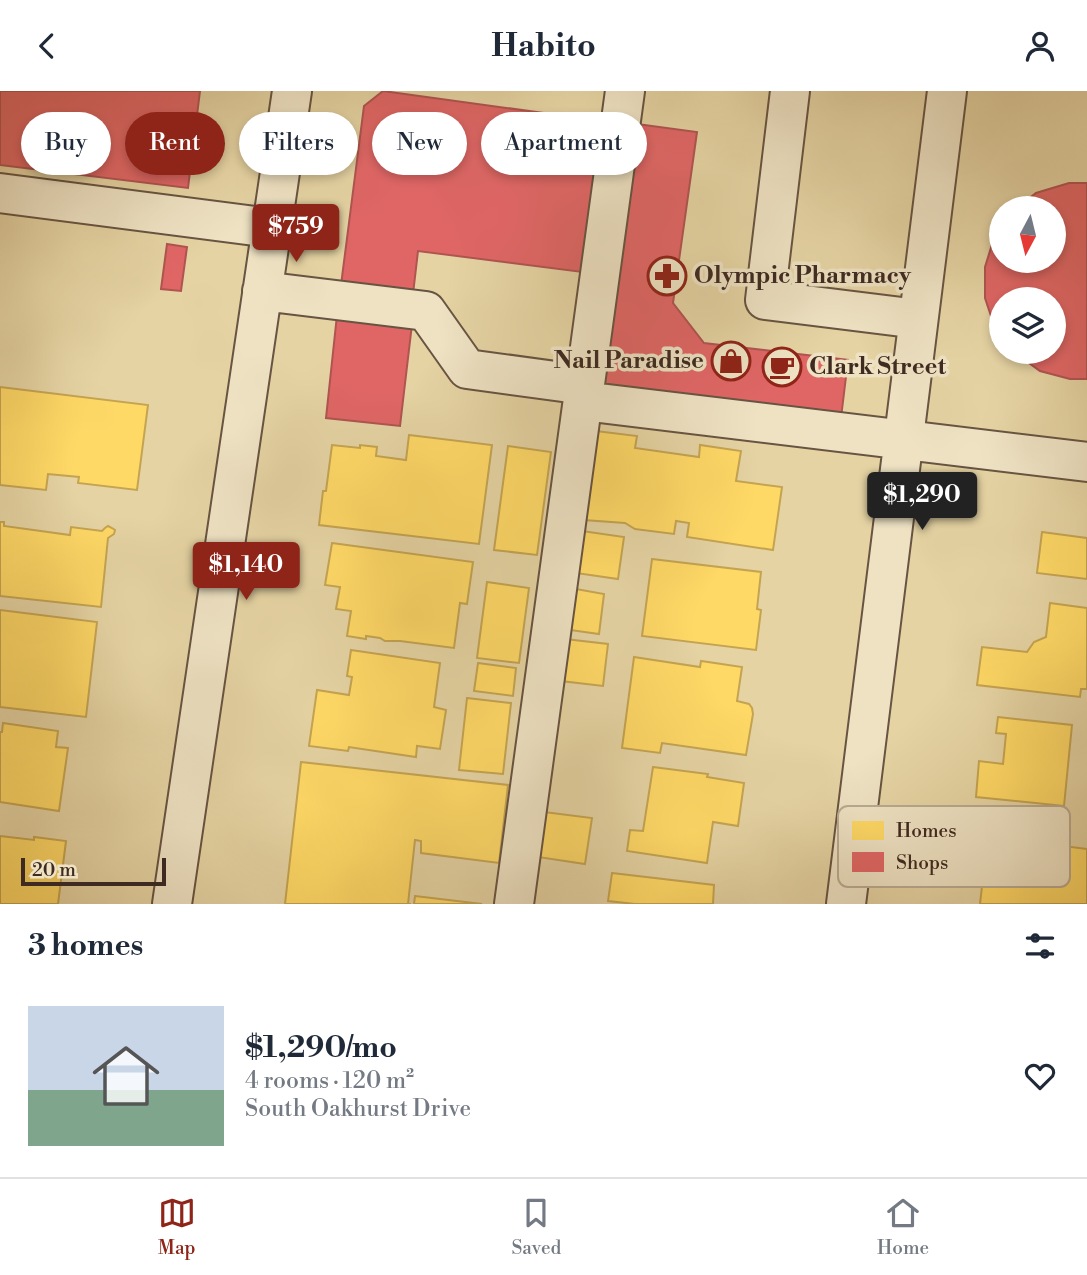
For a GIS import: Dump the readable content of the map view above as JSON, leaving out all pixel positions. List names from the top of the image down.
{
  "places": {
    "pharmacy": ["Olympic Pharmacy"],
    "shop": ["Nail Paradise"],
    "cafe": ["Clark Street"]
  },
  "legend": ["Homes", "Shops"],
  "scale_bar": "20 m",
  "north": "bottom",
  "page": {
    "header": "Habito",
    "chip": [
      "Buy",
      "Rent",
      "Filters",
      "New",
      "Apartment"
    ],
    "price": ["$759", "$1,290", "$1,140"],
    "scale": "20 m",
    "heading": "3 homes",
    "list": [
      {
        "name": "$1,290/mo",
        "note": "4 rooms · 120 m² · South Oakhurst Drive"
      }
    ],
    "tabs": ["Map", "Saved", "Home"]
  }
}
